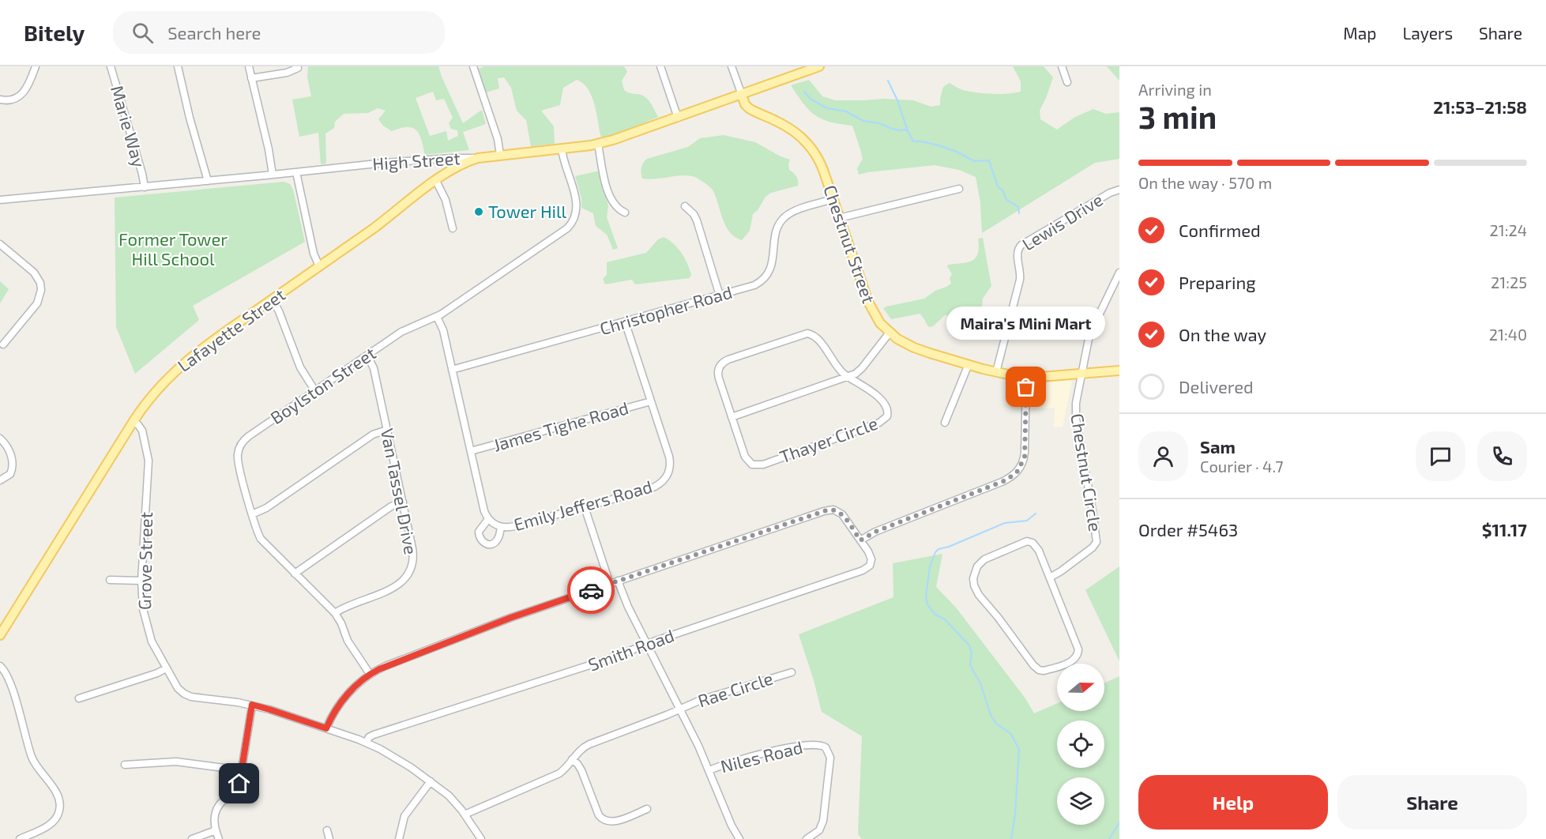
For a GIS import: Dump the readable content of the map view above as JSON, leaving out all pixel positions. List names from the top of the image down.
{
  "streets": {
    "main road": ["High Street", "Chestnut Street", "Lafayette Street"],
    "street": [
      "Marie Way",
      "Lewis Drive",
      "Christopher Road",
      "Boylston Street",
      "James Tighe Road",
      "Thayer Circle",
      "Chestnut Circle",
      "Van Tassel Drive",
      "Emily Jeffers Road",
      "Grove Street",
      "Smith Road",
      "Rae Circle",
      "Niles Road"
    ]
  },
  "crossings": [
    ["Marie Way", "High Street"],
    ["High Street", "Chestnut Street"],
    ["High Street", "Lafayette Street"],
    ["High Street", "Boylston Street"],
    ["Lewis Drive", "Chestnut Street"],
    ["Chestnut Street", "Christopher Road"],
    ["Chestnut Street", "Chestnut Circle"],
    ["Christopher Road", "Emily Jeffers Road"],
    ["Lafayette Street", "Grove Street"],
    ["Boylston Street", "Van Tassel Drive"],
    ["Boylston Street", "Emily Jeffers Road"],
    ["James Tighe Road", "Emily Jeffers Road"],
    ["Grove Street", "Smith Road"],
    ["Grove Street", "Rae Circle"],
    ["Smith Road", "Niles Road"],
    ["Rae Circle", "Niles Road"]
  ],
  "parks": ["Former Tower Hill School"],
  "places": ["Tower Hill", "Maira's Mini Mart"],
  "north": "right",
  "page": {
    "header": "Bitely",
    "search": "Search here",
    "nav": ["Map", "Layers", "Share"],
    "heading": ["3 min", "Arriving in", "21:53–21:58"],
    "panel": [
      "Sam",
      "Courier · 4.7",
      "Order #5463",
      "$11.17"
    ],
    "bar": "On the way · 570 m",
    "list": [
      ["Confirmed", "21:24"],
      ["Preparing", "21:25"],
      ["On the way", "21:40"],
      "Delivered"
    ],
    "bubble": "Maira's Mini Mart",
    "buttons": ["Help", "Share"]
  }
}
